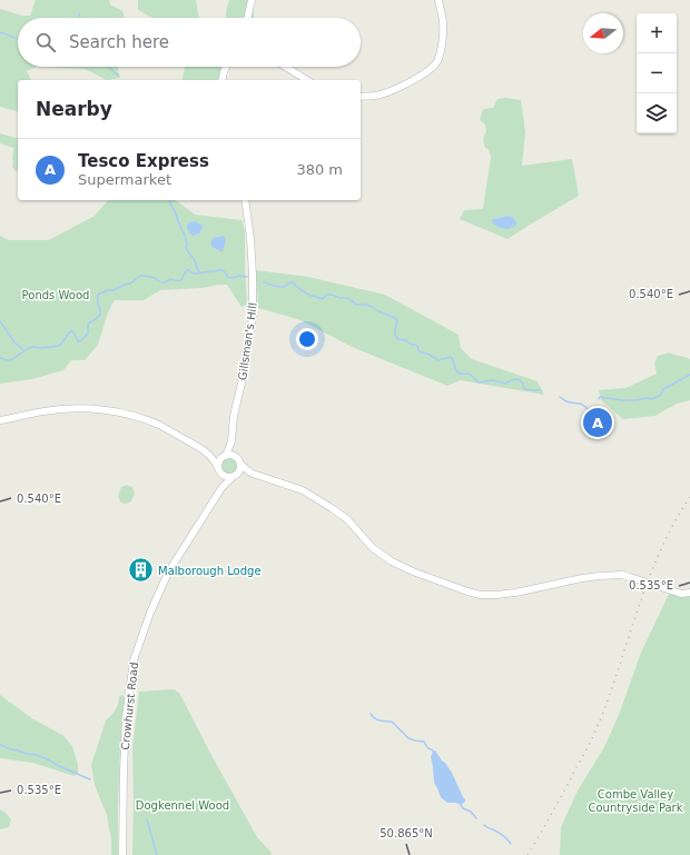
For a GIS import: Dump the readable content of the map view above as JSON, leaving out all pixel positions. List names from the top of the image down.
{
  "streets": {
    "main road": ["Gillsman's Hill", "Crowhurst Road"]
  },
  "crossings": [
    ["Gillsman's Hill", "Crowhurst Road"]
  ],
  "parks": ["Ponds Wood", "Combe Valley Countryside Park", "Dogkennel Wood"],
  "places": {
    "building": ["Malborough Lodge"]
  },
  "north": "left",
  "page": {
    "map_buttons": ["+", "−"],
    "search": "Search here",
    "heading": "Nearby",
    "list": [
      {
        "mark": "A",
        "name": "Tesco Express",
        "note": "Supermarket",
        "value": "380 m"
      }
    ],
    "pins": "A"
  },
  "coordinates": ["0.540°E", "0.535°E", "50.865°N"]
}
